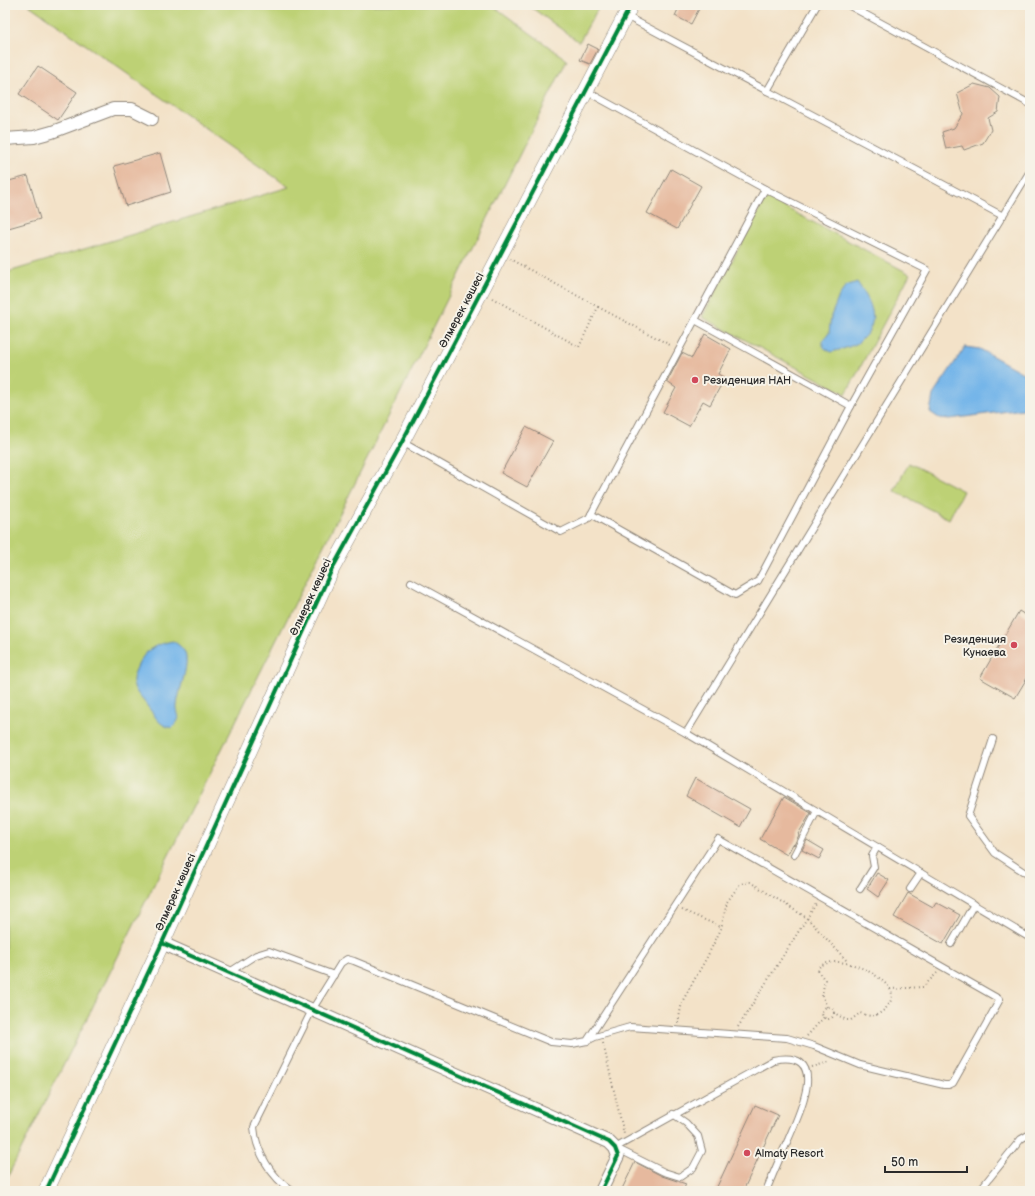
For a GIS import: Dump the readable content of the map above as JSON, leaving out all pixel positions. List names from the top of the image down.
{
  "streets": {
    "street": ["Әлмерек көшесі"]
  },
  "places": ["Резиденция НАН", "Резиденция Кунаева", "Almaty Resort"],
  "scale_bar": "50 m"
}
